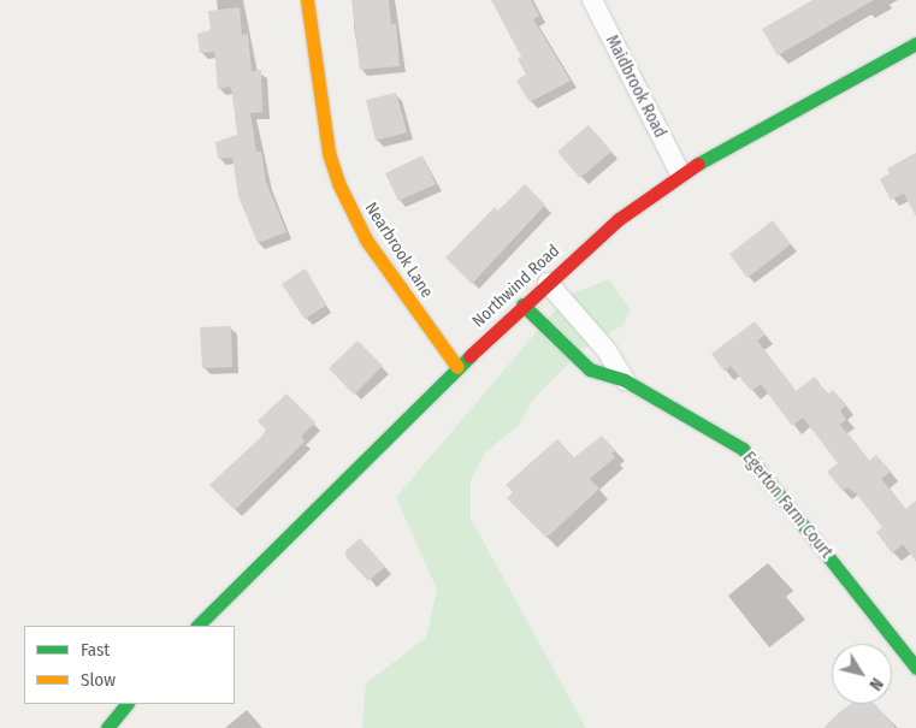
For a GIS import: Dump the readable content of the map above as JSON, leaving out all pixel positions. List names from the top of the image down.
{
  "streets": {
    "street": [
      "Maidbrook Road",
      "Nearbrook Lane",
      "Northwind Road",
      "Egerton Farm Court"
    ]
  },
  "crossings": [
    ["Maidbrook Road", "Northwind Road"],
    ["Nearbrook Lane", "Northwind Road"],
    ["Northwind Road", "Egerton Farm Court"]
  ],
  "legend": ["Fast", "Slow"],
  "north": "bottom right"
}
